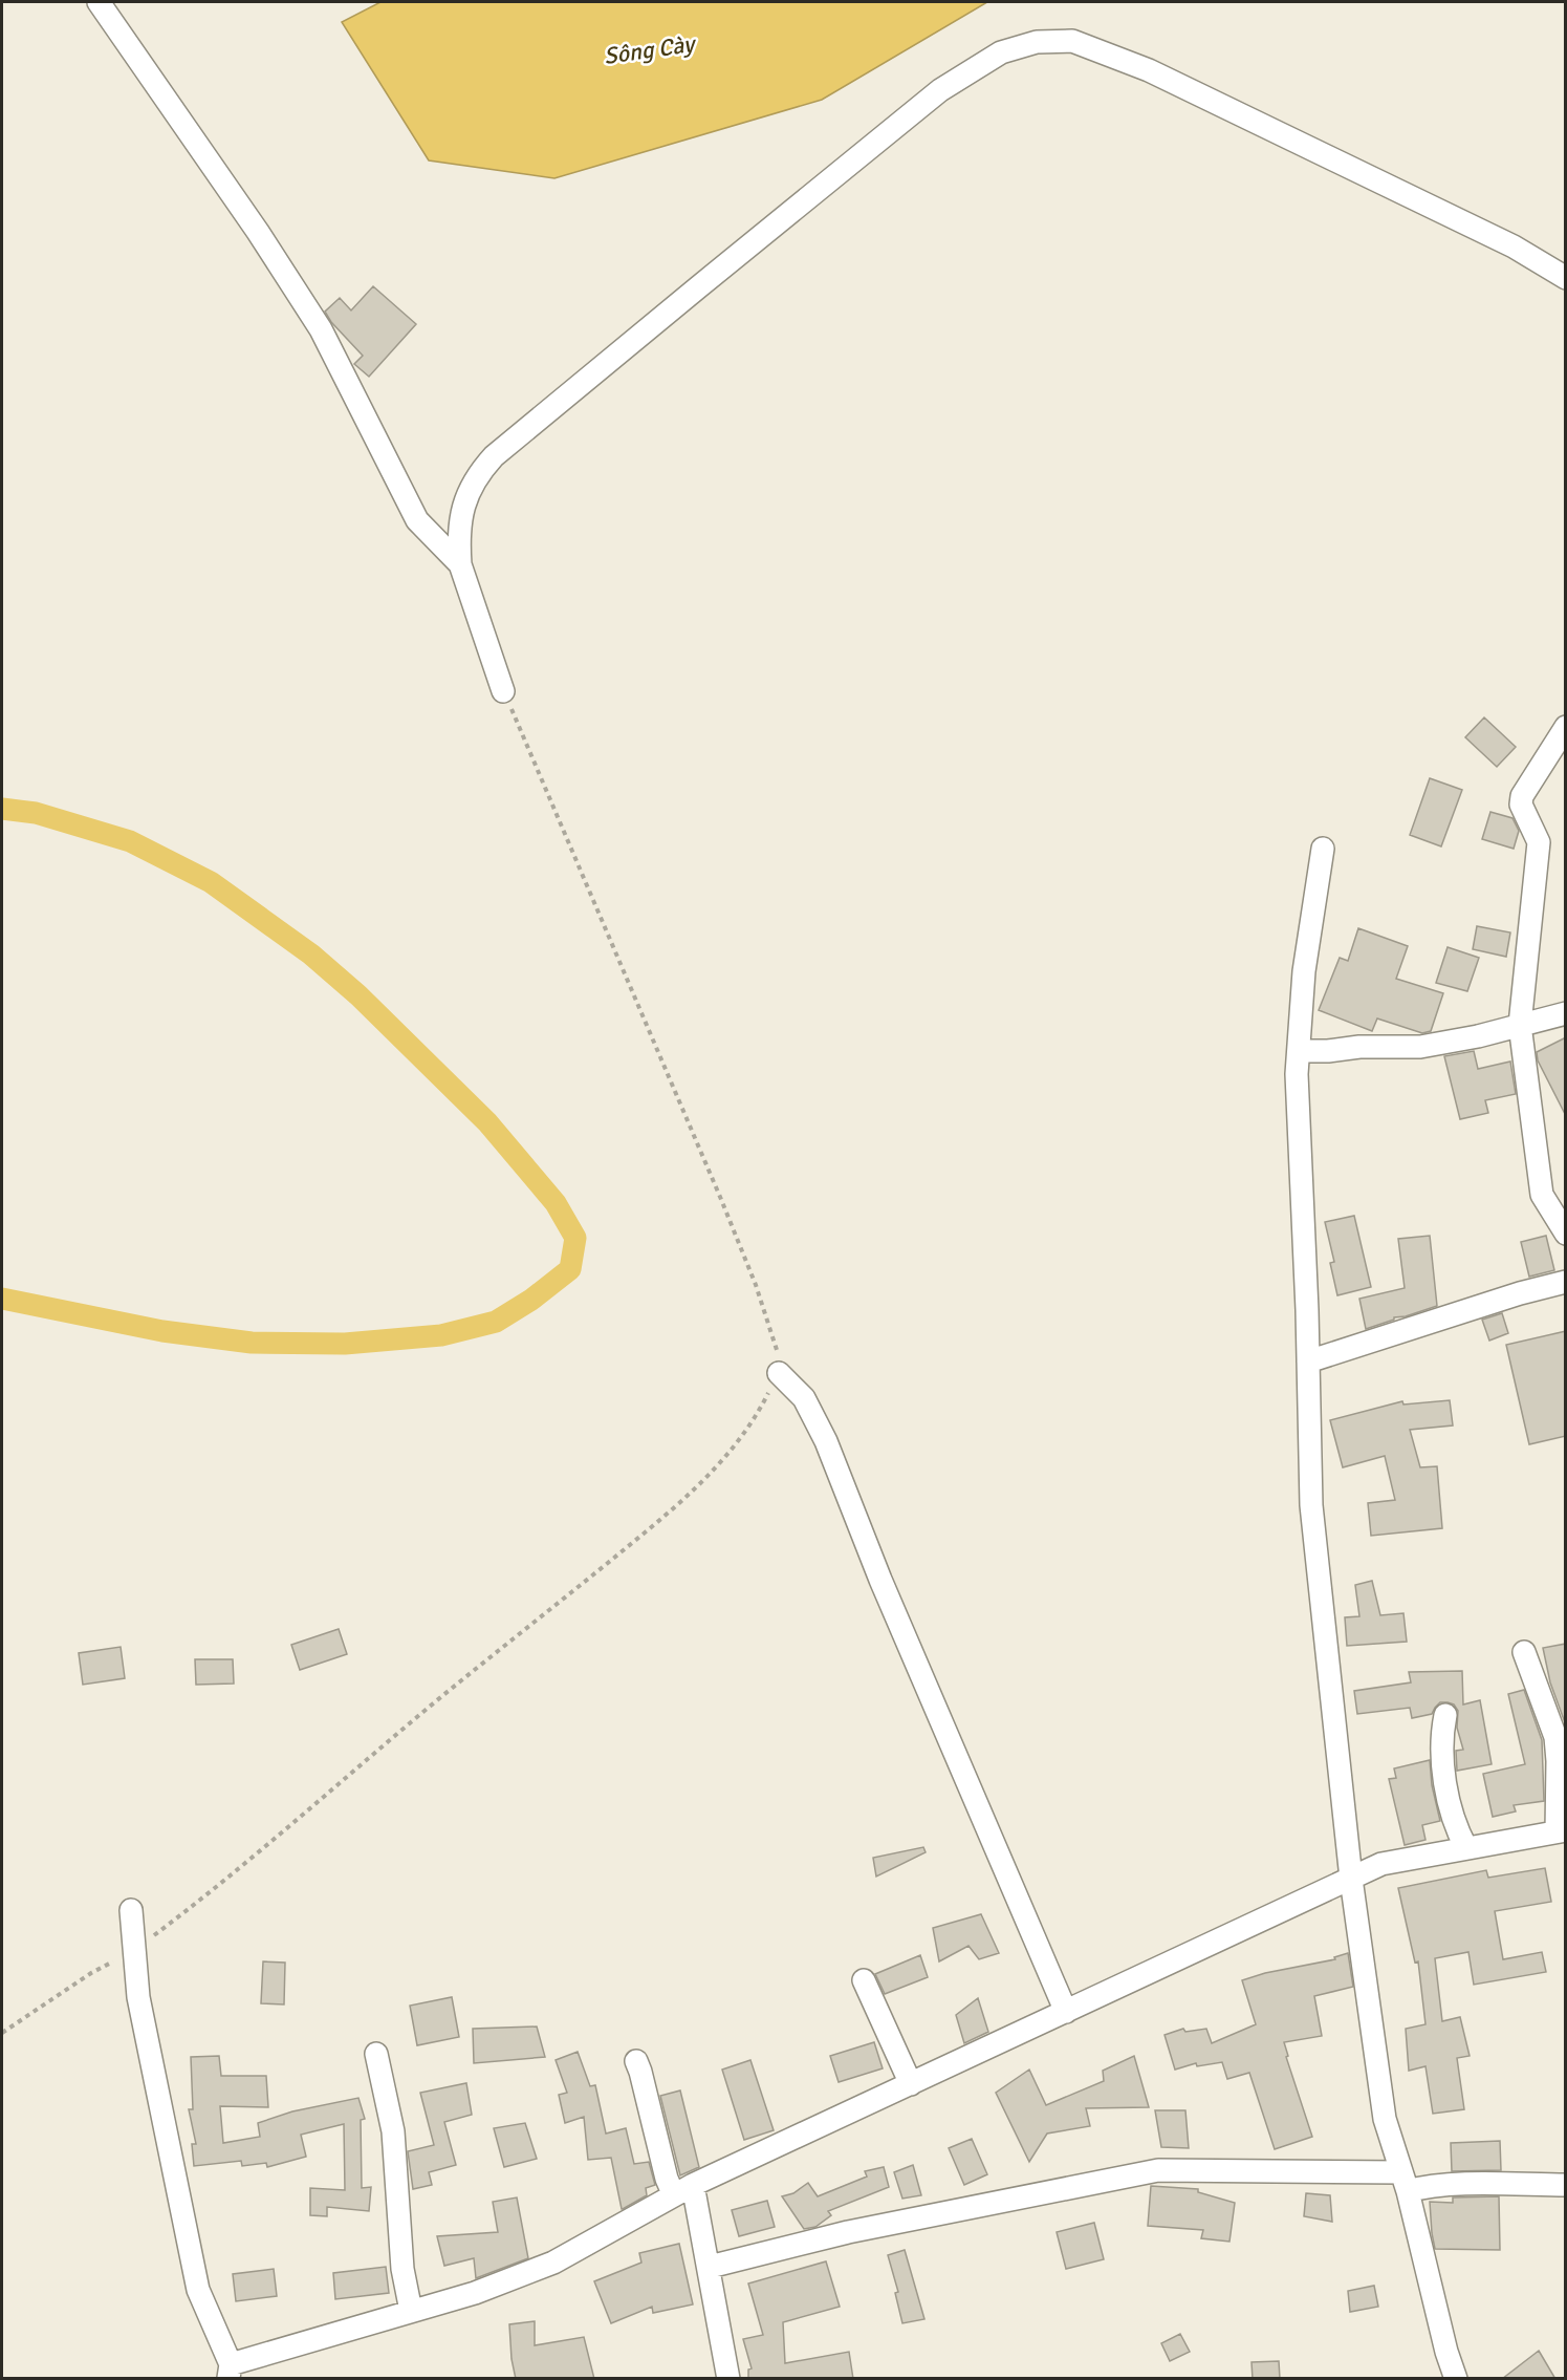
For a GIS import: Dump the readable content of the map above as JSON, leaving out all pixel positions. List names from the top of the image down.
{
  "water": ["Sông Cày"]
}
